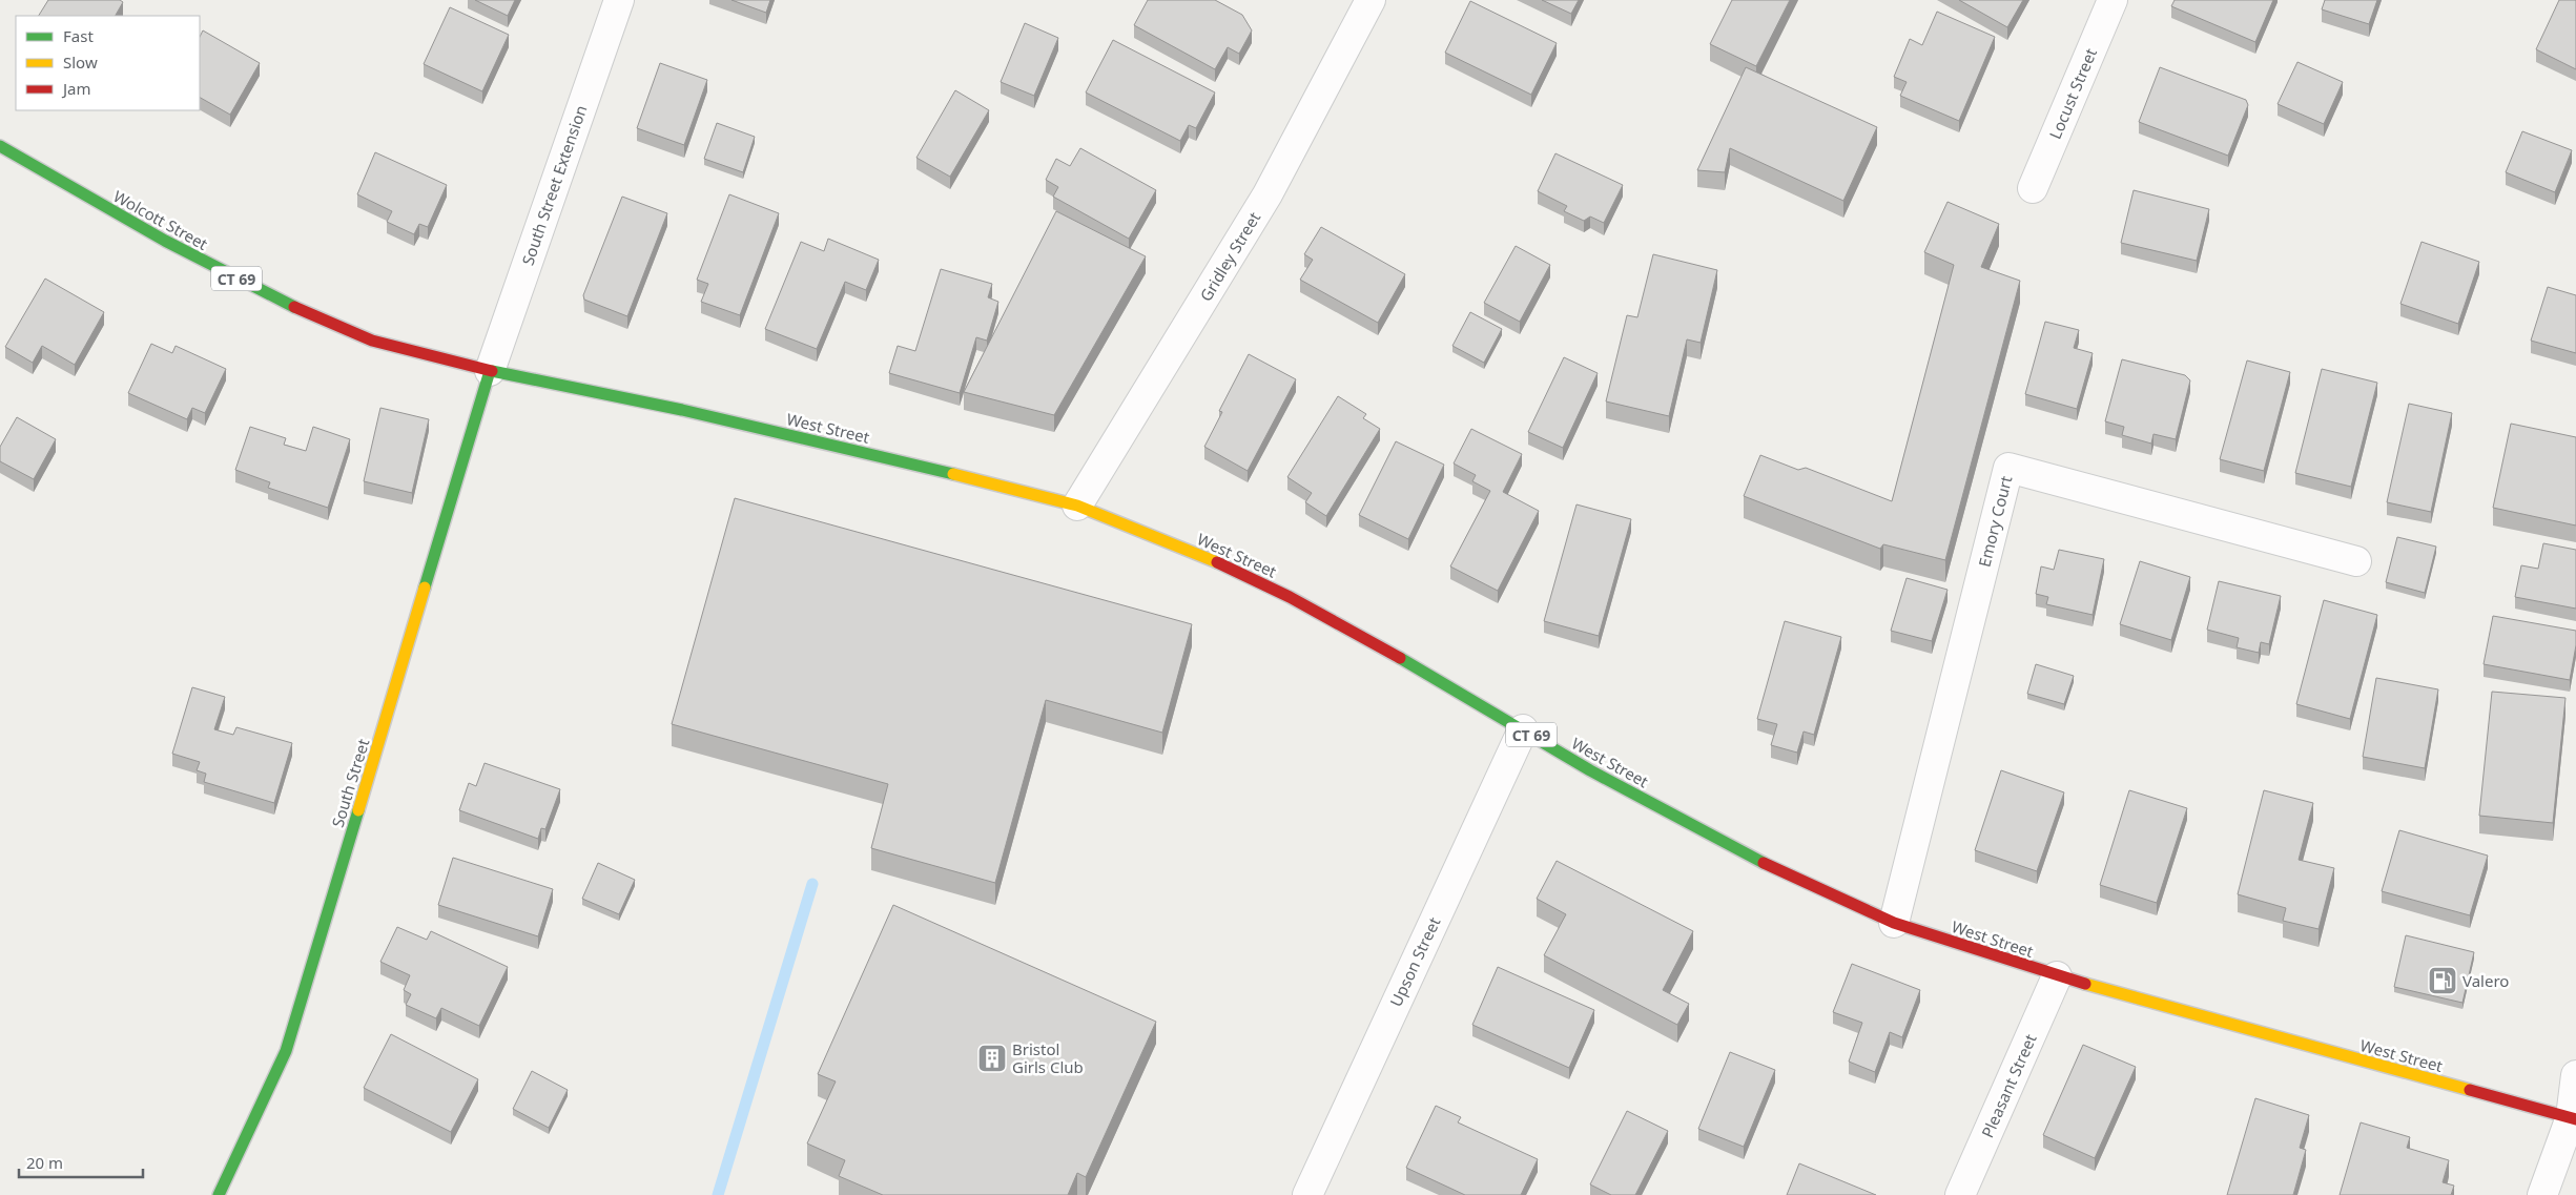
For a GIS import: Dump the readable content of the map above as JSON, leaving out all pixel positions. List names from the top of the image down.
{
  "streets": {
    "main road": [
      "Wolcott Street",
      "CT 69",
      "West Street",
      "South Street"
    ],
    "street": [
      "Locust Street",
      "South Street Extension",
      "Gridley Street",
      "Emory Court",
      "Upson Street",
      "Pleasant Street"
    ]
  },
  "crossings": [
    ["South Street Extension", "Wolcott Street"],
    ["South Street Extension", "West Street"],
    ["South Street Extension", "South Street"],
    ["Wolcott Street", "West Street"],
    ["Wolcott Street", "South Street"],
    ["Gridley Street", "West Street"],
    ["West Street", "Emory Court"],
    ["West Street", "South Street"],
    ["West Street", "Upson Street"],
    ["West Street", "Pleasant Street"]
  ],
  "places": {
    "fuel station": ["Valero"],
    "building": ["Bristol Girls Club"]
  },
  "legend": ["Fast", "Slow", "Jam"],
  "scale_bar": "20 m"
}
